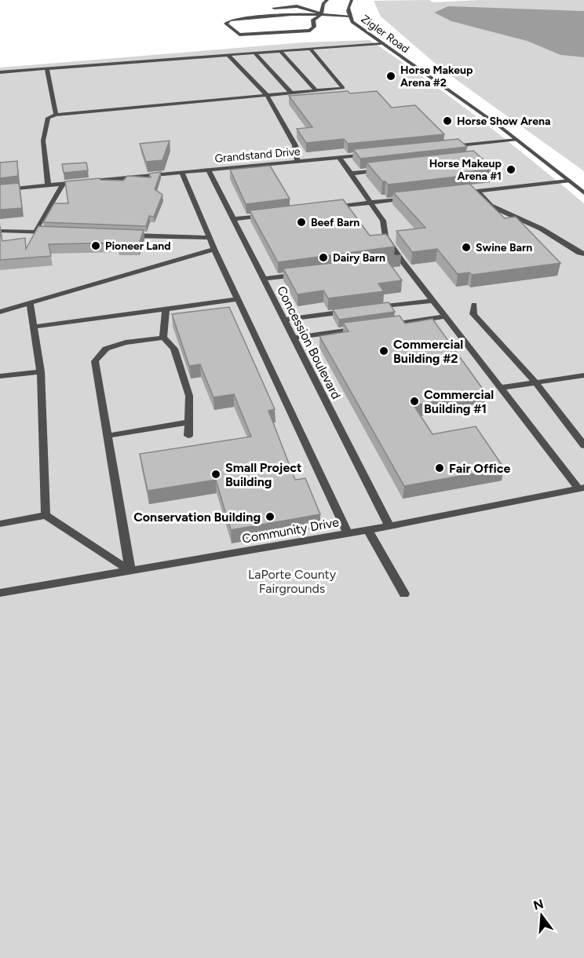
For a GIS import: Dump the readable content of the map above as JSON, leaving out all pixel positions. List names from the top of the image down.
{
  "streets": {
    "street": [
      "Zigler Road",
      "Grandstand Drive",
      "Concession Boulevard",
      "Community Drive"
    ]
  },
  "crossings": [
    ["Grandstand Drive", "Concession Boulevard"],
    ["Concession Boulevard", "Community Drive"]
  ],
  "parks": ["LaPorte County Fairgrounds"],
  "places": [
    "Horse Makeup Arena #2",
    "Horse Show Arena",
    "Horse Makeup Arena #1",
    "Beef Barn",
    "Pioneer Land",
    "Swine Barn",
    "Dairy Barn",
    "Commercial Building #2",
    "Commercial Building #1",
    "Fair Office",
    "Small Project Building",
    "Conservation Building"
  ],
  "north": "top"
}
